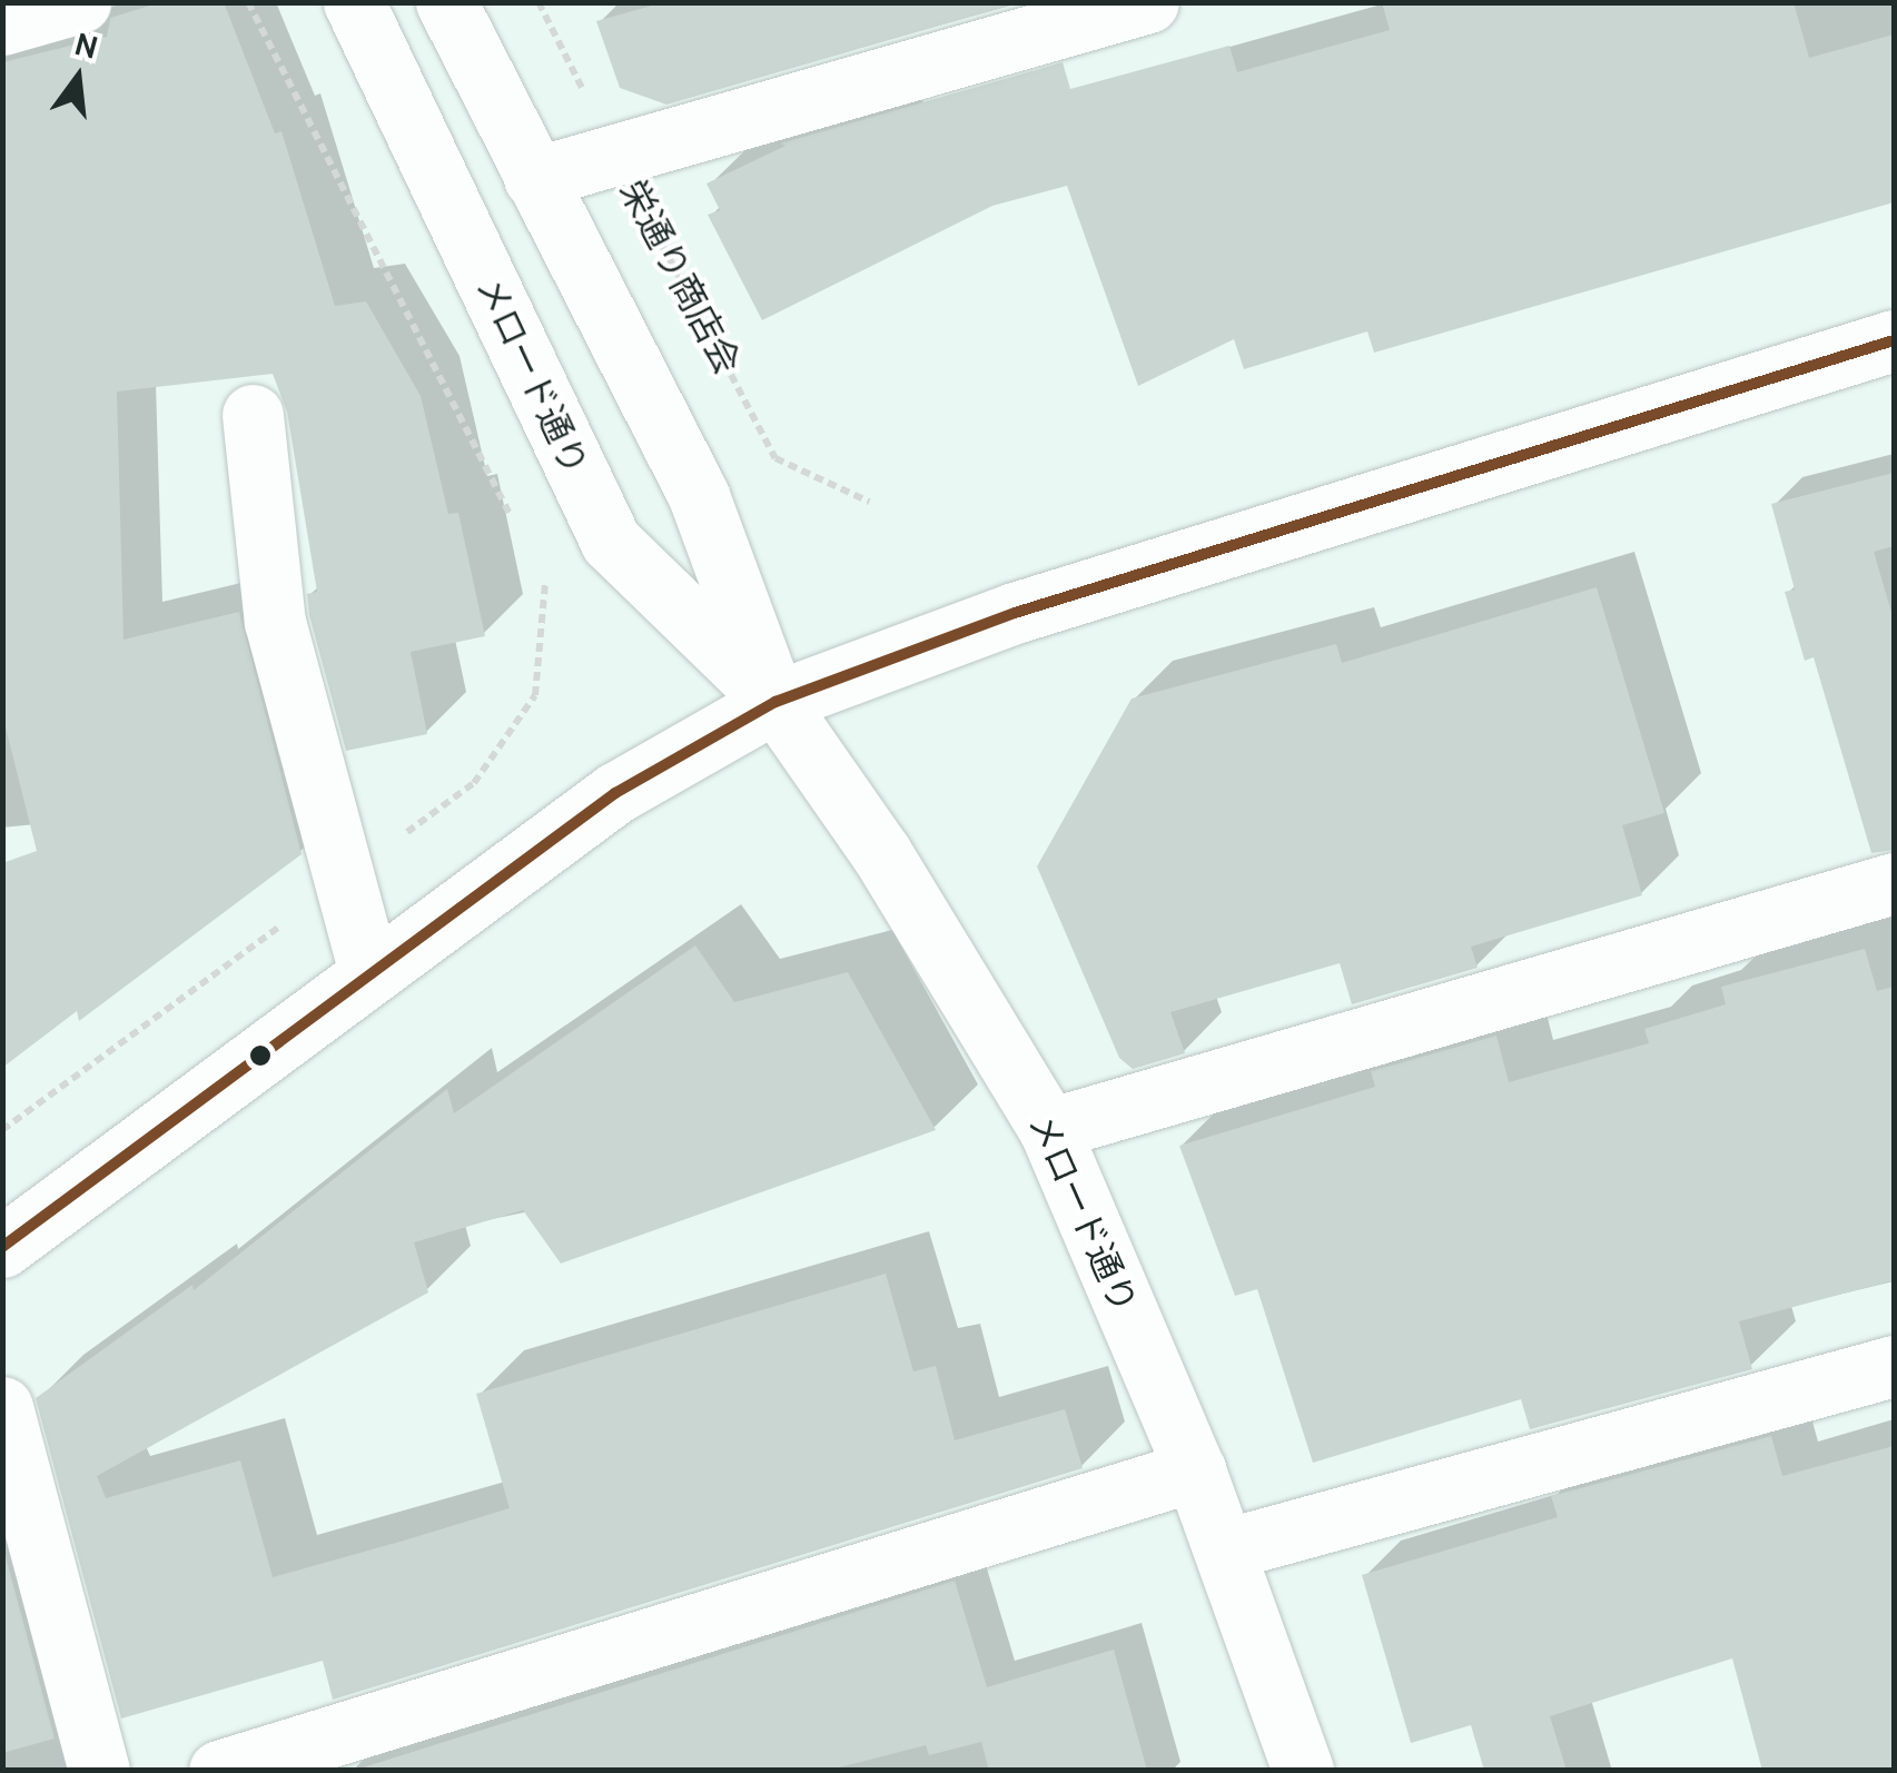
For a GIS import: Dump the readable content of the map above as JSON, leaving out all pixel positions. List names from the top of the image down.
{
  "streets": {
    "street": ["メロード通り"],
    "path": ["栄通り商店会"]
  },
  "north": "top"
}
